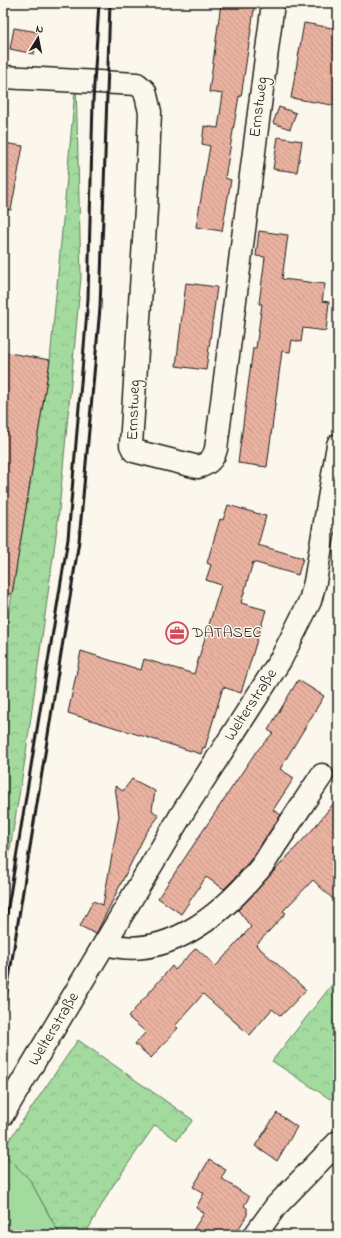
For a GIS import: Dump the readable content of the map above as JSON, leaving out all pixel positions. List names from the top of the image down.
{
  "streets": {
    "street": ["Ernstweg", "Welterstraße"]
  },
  "places": {
    "office": ["DATASEC"]
  },
  "north": "top"
}
